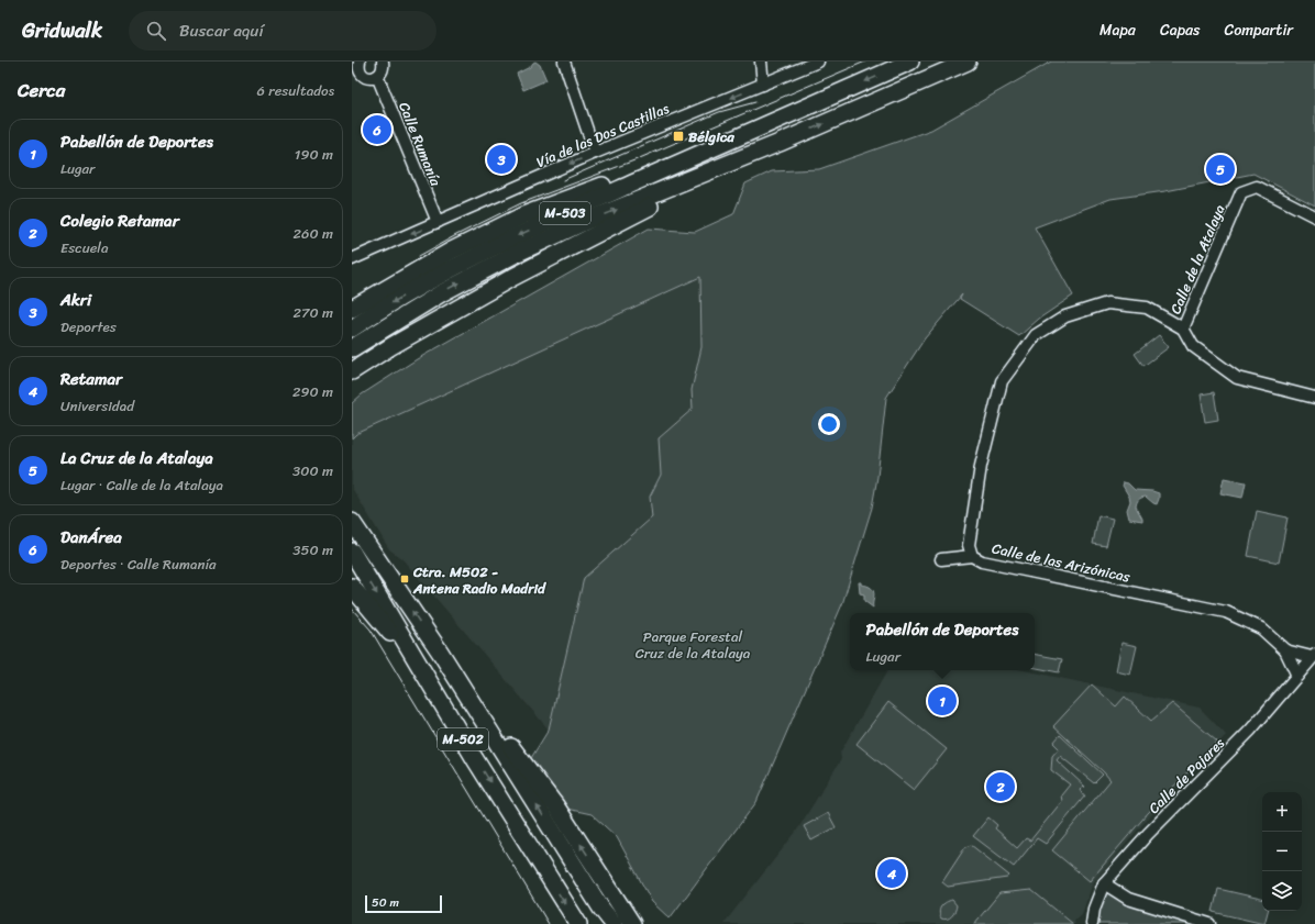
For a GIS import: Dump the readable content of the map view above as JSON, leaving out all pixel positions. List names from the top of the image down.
{
  "streets": {
    "highway": ["M-503", "M-502"],
    "street": [
      "Vía de las Dos Castillas",
      "Calle Rumanía",
      "Calle de la Atalaya",
      "Calle de las Arizónicas",
      "Calle de Pajares"
    ]
  },
  "crossings": [
    ["Vía de las Dos Castillas", "Calle Rumanía"],
    ["Calle de la Atalaya", "Calle de las Arizónicas"],
    ["Calle de las Arizónicas", "Calle de Pajares"]
  ],
  "one_way": ["Vía de las Dos Castillas"],
  "parks": ["Parque Forestal Cruz de la Atalaya"],
  "places": {
    "transit": ["Bélgica", "Ctra. M502 - Antena Radio Madrid"]
  },
  "scale_bar": "50 m",
  "page": {
    "header": "Gridwalk",
    "search": "Buscar aquí",
    "nav": ["Mapa", "Capas", "Compartir"],
    "heading": ["Cerca", "6 resultados"],
    "pins": [
      "6",
      "3",
      "5",
      "1",
      "2",
      "4"
    ],
    "list": [
      {
        "mark": "1",
        "name": "Pabellón de Deportes",
        "note": "Lugar",
        "value": "190 m"
      },
      {
        "mark": "2",
        "name": "Colegio Retamar",
        "note": "Escuela",
        "value": "260 m"
      },
      {
        "mark": "3",
        "name": "Akri",
        "note": "Deportes",
        "value": "270 m"
      },
      {
        "mark": "4",
        "name": "Retamar",
        "note": "Universidad",
        "value": "290 m"
      },
      {
        "mark": "5",
        "name": "La Cruz de la Atalaya",
        "note": "Lugar · Calle de la Atalaya",
        "value": "300 m"
      },
      {
        "mark": "6",
        "name": "DanÁrea",
        "note": "Deportes · Calle Rumanía",
        "value": "350 m"
      }
    ],
    "popup": ["Pabellón de Deportes", "Lugar"],
    "map_buttons": ["+", "−"],
    "scale": "50 m"
  }
}
